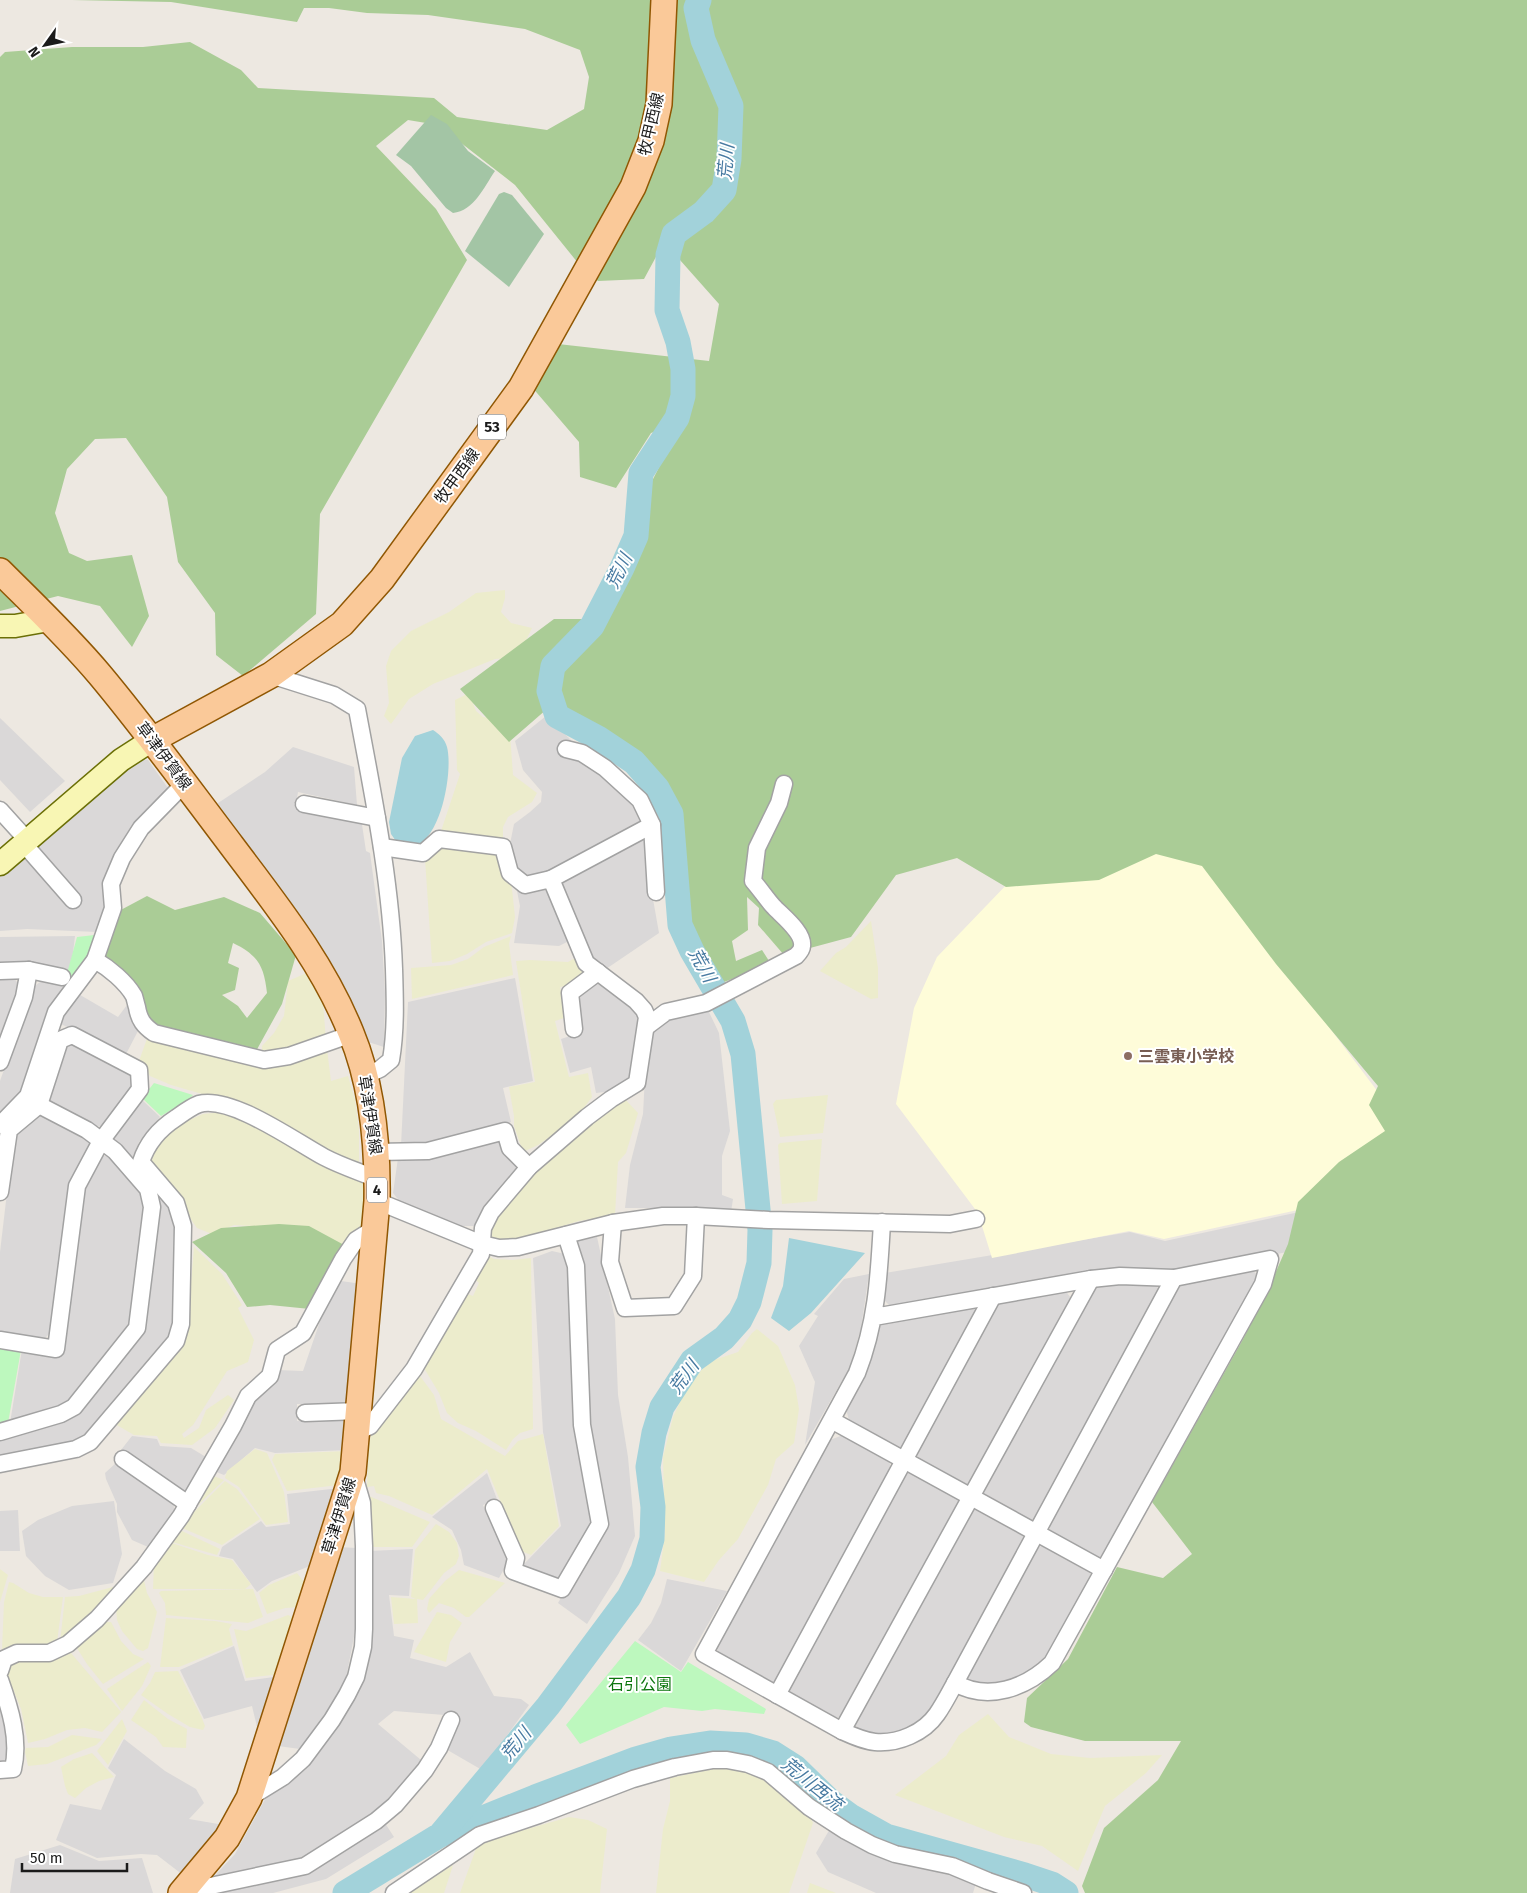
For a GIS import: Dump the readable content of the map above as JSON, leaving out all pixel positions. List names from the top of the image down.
{
  "streets": {
    "main road": [
      "牧甲西線",
      "53",
      "草津伊賀線",
      "4"
    ]
  },
  "crossings": [
    ["牧甲西線", "草津伊賀線"]
  ],
  "water": ["荒川", "荒川西流"],
  "parks": ["石引公園"],
  "places": ["三雲東小学校"],
  "scale_bar": "50 m",
  "north": "bottom left"
}
